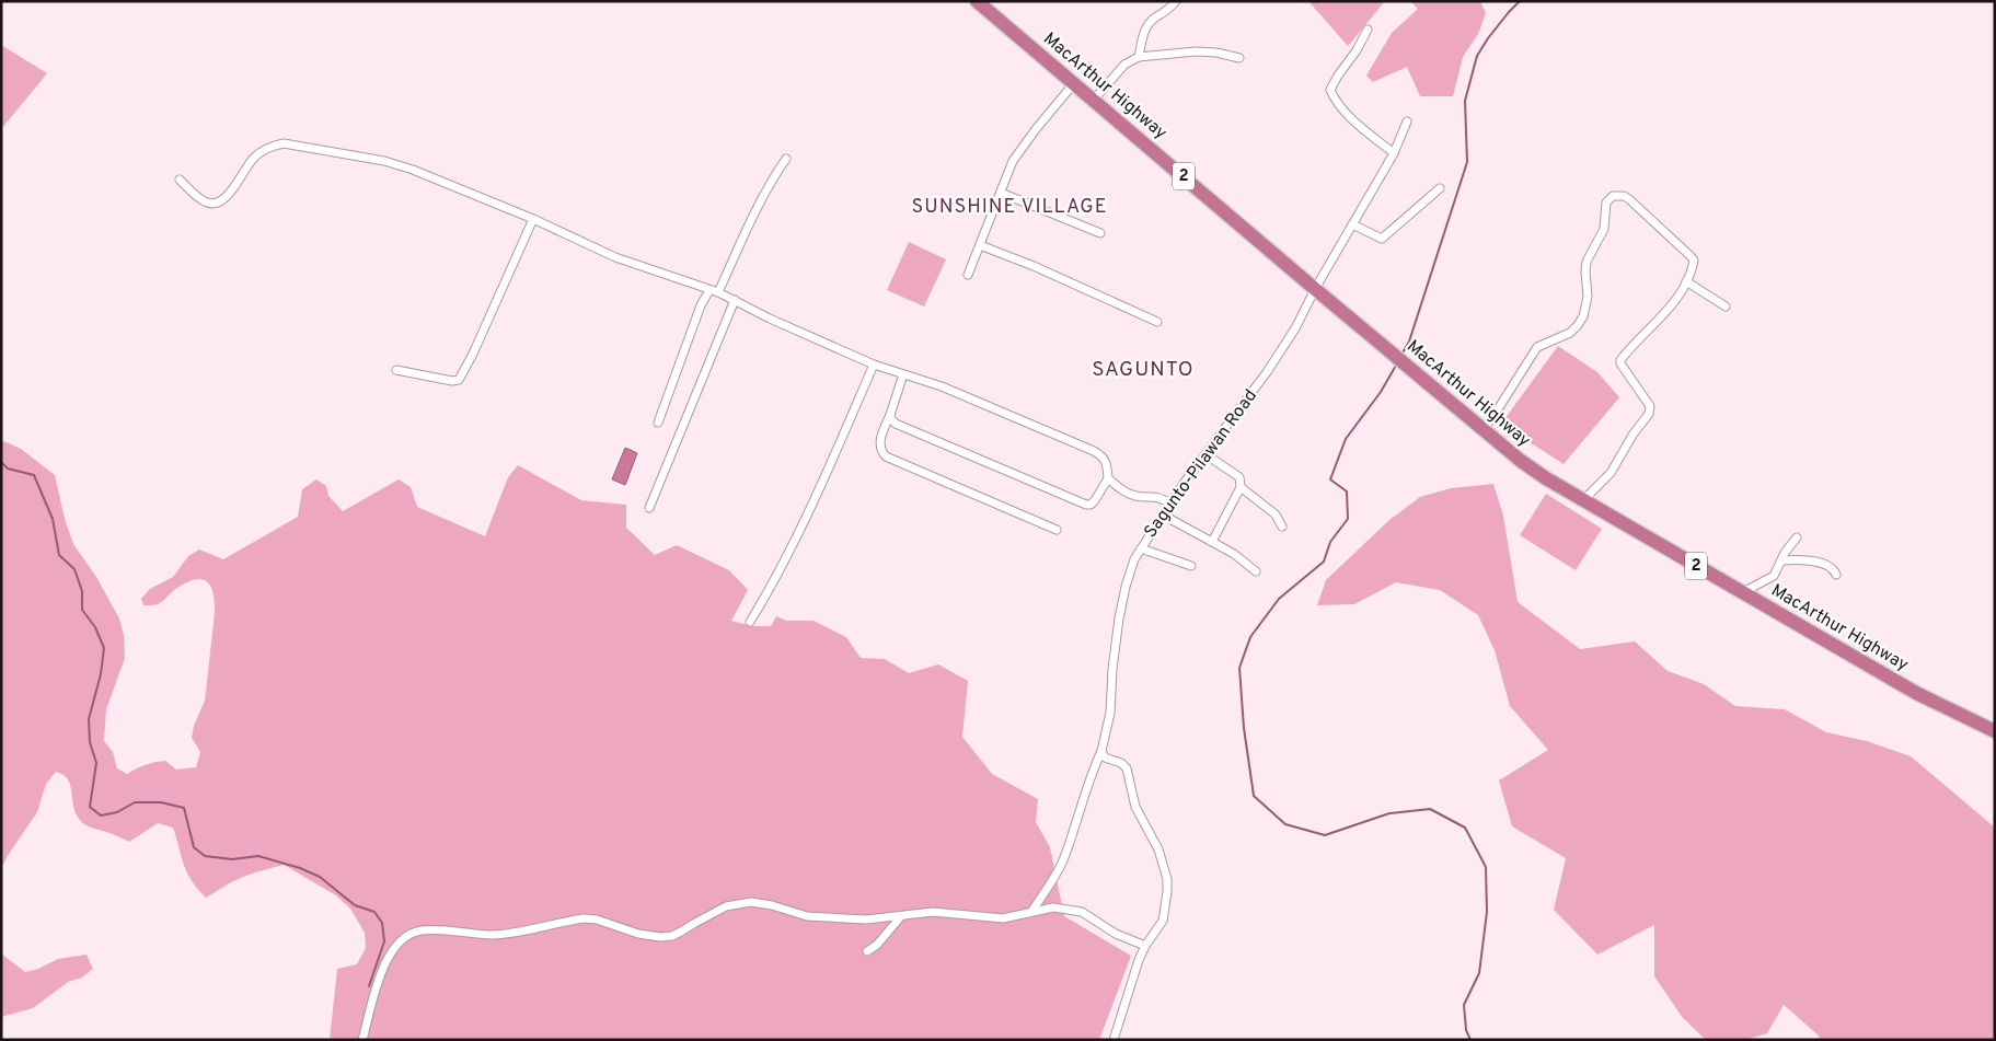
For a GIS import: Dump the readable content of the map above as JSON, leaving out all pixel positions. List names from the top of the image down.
{
  "streets": {
    "highway": ["MacArthur Highway", "2"],
    "street": ["Sagunto-Pilawan Road"]
  },
  "crossings": [
    ["MacArthur Highway", "Sagunto-Pilawan Road"]
  ],
  "districts": ["SUNSHINE VILLAGE", "SAGUNTO"]
}
